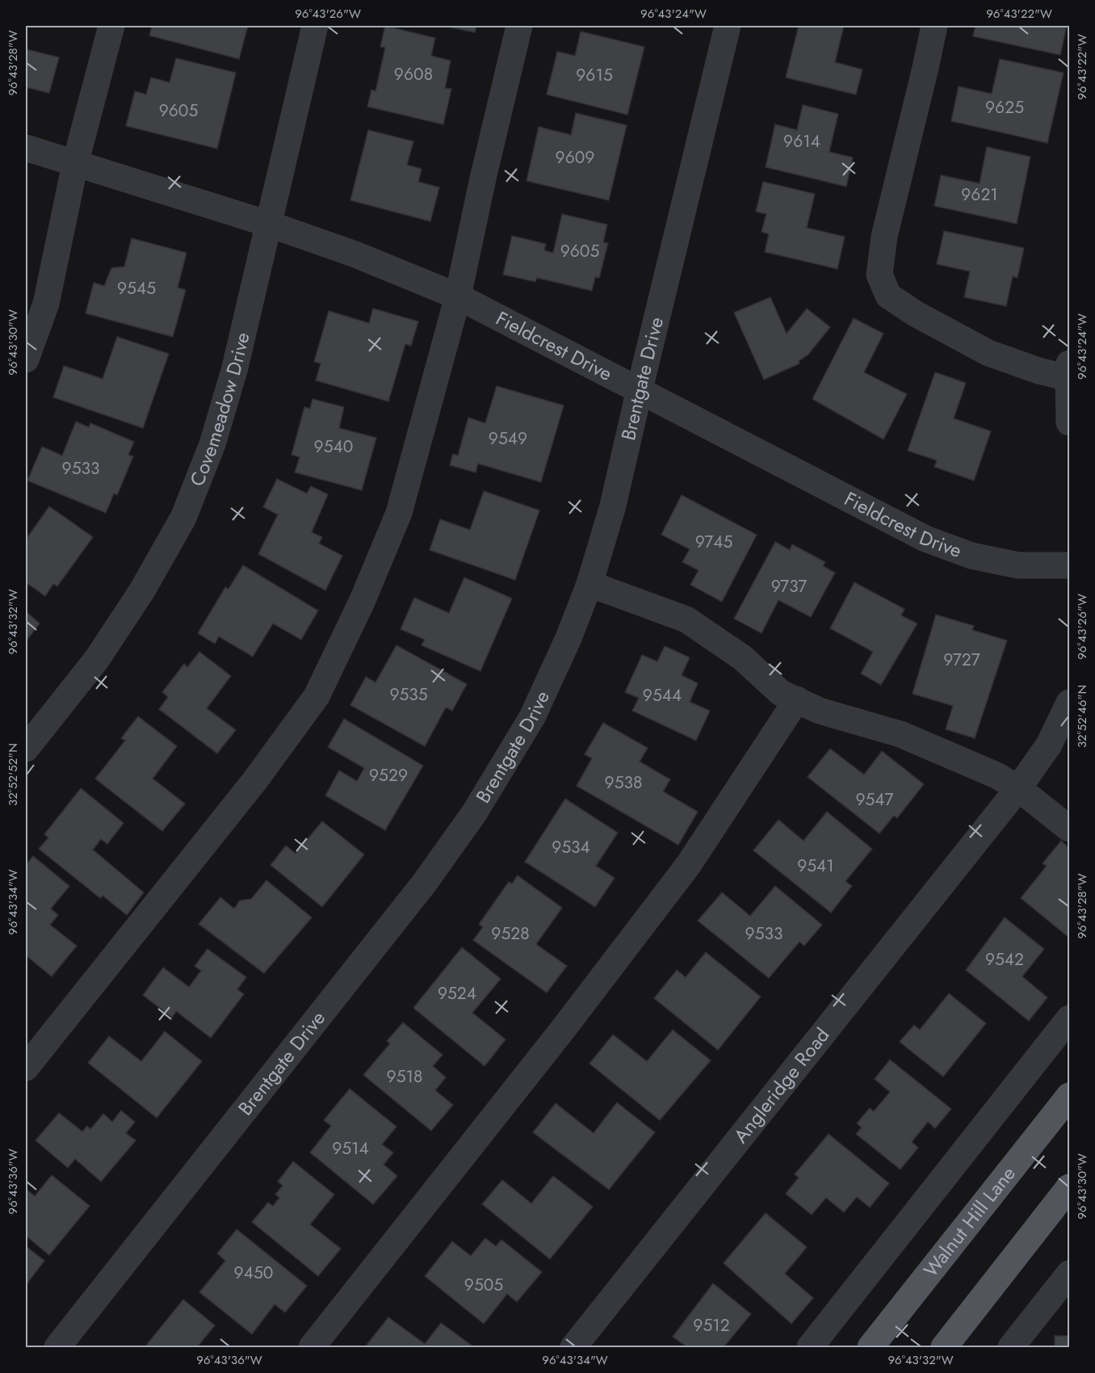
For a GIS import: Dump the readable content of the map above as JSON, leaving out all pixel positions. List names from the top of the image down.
{
  "streets": {
    "main road": ["Walnut Hill Lane"],
    "street": [
      "Fieldcrest Drive",
      "Brentgate Drive",
      "Covemeadow Drive",
      "Angleridge Road"
    ]
  },
  "crossings": [
    ["Fieldcrest Drive", "Brentgate Drive"],
    ["Fieldcrest Drive", "Covemeadow Drive"]
  ],
  "house_numbers": [
    "9608",
    "9615",
    "9625",
    "9605",
    "9614",
    "9609",
    "9621",
    "9605",
    "9545",
    "9549",
    "9540",
    "9533",
    "9745",
    "9737",
    "9727",
    "9535",
    "9544",
    "9529",
    "9538",
    "9547",
    "9534",
    "9541",
    "9528",
    "9533",
    "9542",
    "9524",
    "9518",
    "9514",
    "9450",
    "9505",
    "9512"
  ],
  "coordinates": [
    "96°43'26\"W",
    "96°43'24\"W",
    "96°43'22\"W",
    "96°43'28\"W",
    "96°43'30\"W",
    "96°43'32\"W",
    "32°52'46\"N",
    "32°52'52\"N",
    "96°43'34\"W",
    "96°43'36\"W"
  ]
}
